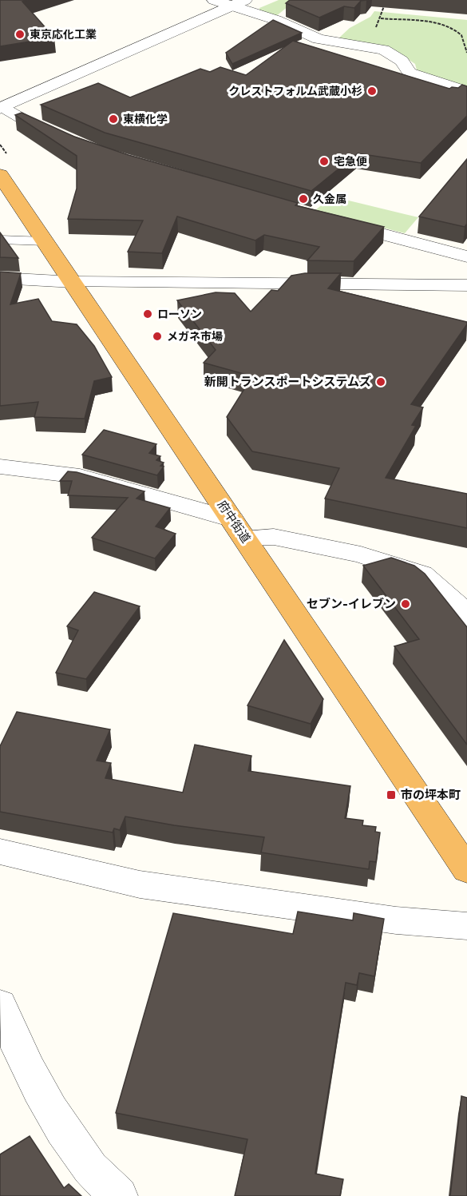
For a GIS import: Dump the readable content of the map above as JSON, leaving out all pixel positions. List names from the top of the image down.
{
  "streets": {
    "highway": ["府中街道"]
  },
  "places": {
    "other": [
      "東京応化工業",
      "クレストフォルム武蔵小杉",
      "東横化学",
      "宅急便",
      "久金属",
      "ローソン",
      "メガネ市場",
      "新開トランスポートシステムズ",
      "セブン-イレブン"
    ],
    "transit": ["市の坪本町"]
  }
}
